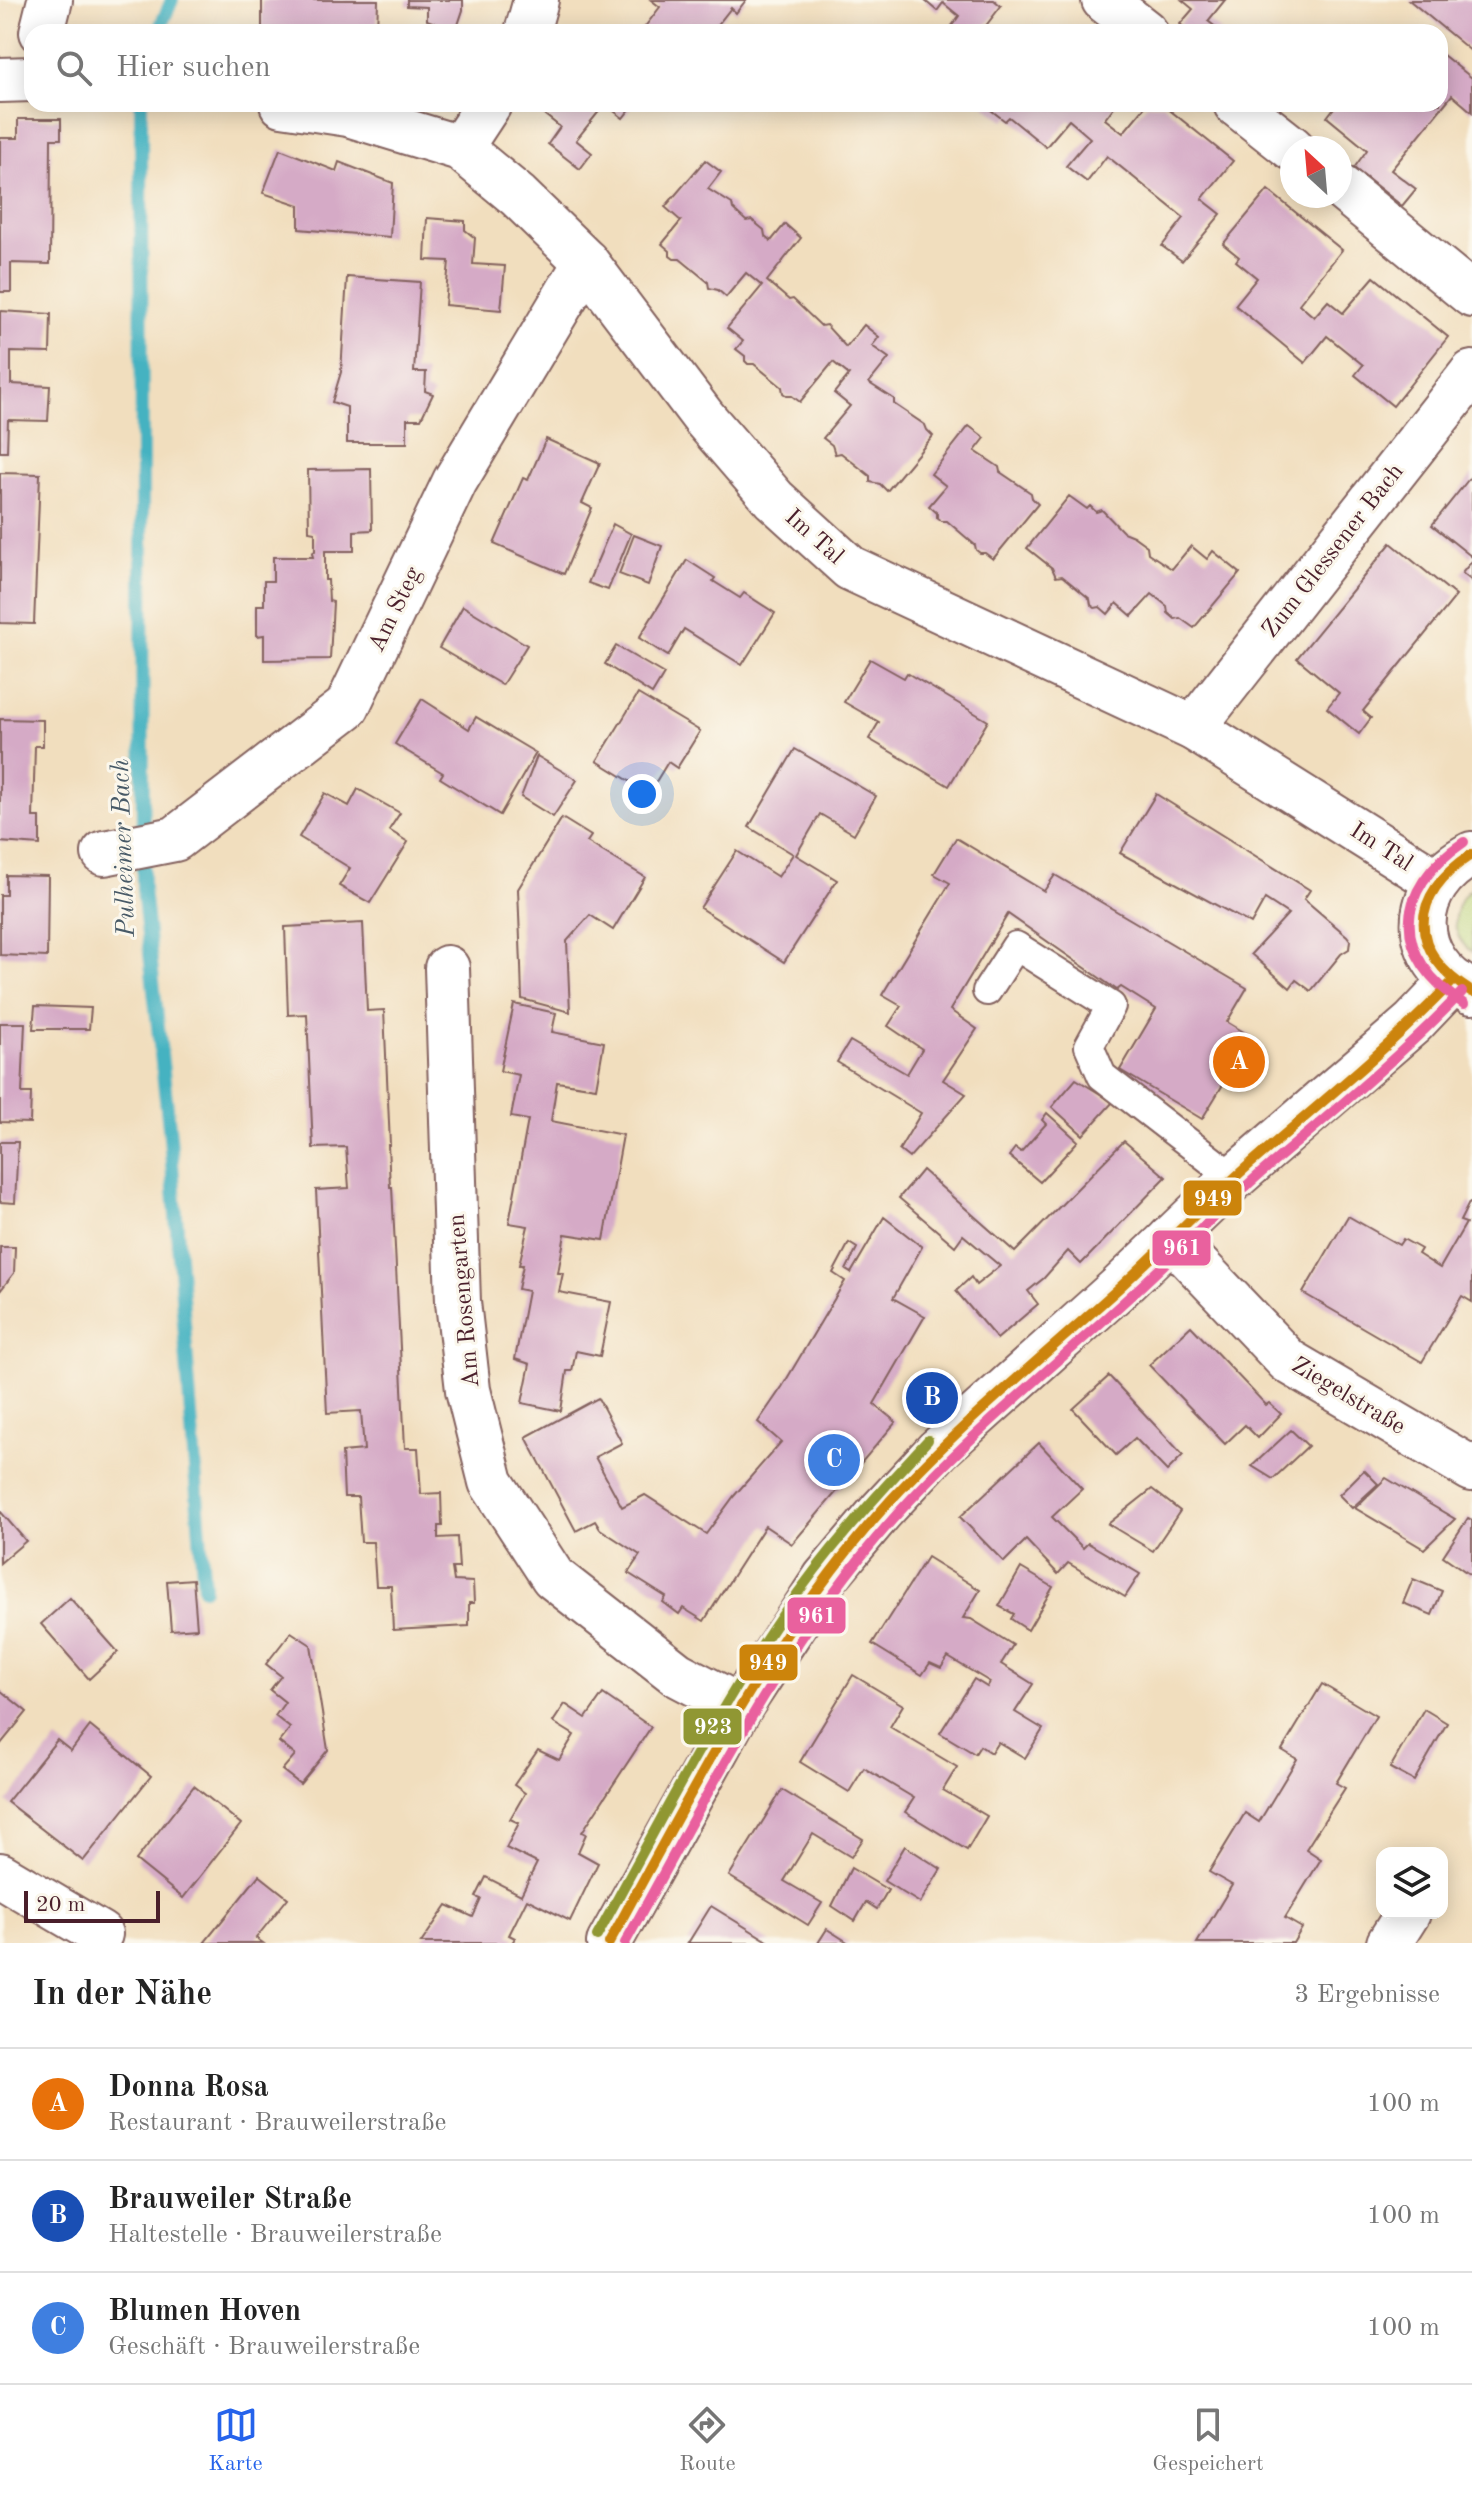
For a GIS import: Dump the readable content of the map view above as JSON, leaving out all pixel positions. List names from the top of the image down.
{
  "streets": {
    "street": [
      "Im Tal",
      "Zum Glessener Bach",
      "Am Steg",
      "Am Rosengarten",
      "Ziegelstraße"
    ]
  },
  "crossings": [
    ["Im Tal", "Zum Glessener Bach"],
    ["Im Tal", "Am Steg"]
  ],
  "water": ["Pulheimer Bach"],
  "lines": ["transit line 961", "transit line 949", "transit line 923"],
  "scale_bar": "20 m",
  "north": "top left",
  "page": {
    "search": "Hier suchen",
    "pins": ["A", "B", "C"],
    "scale": "20 m",
    "heading": ["In der Nähe", "3 Ergebnisse"],
    "list": [
      {
        "mark": "A",
        "name": "Donna Rosa",
        "note": "Restaurant · Brauweilerstraße",
        "value": "100 m"
      },
      {
        "mark": "B",
        "name": "Brauweiler Straße",
        "note": "Haltestelle · Brauweilerstraße",
        "value": "100 m"
      },
      {
        "mark": "C",
        "name": "Blumen Hoven",
        "note": "Geschäft · Brauweilerstraße",
        "value": "100 m"
      }
    ],
    "nav": ["Karte", "Route", "Gespeichert"]
  }
}
